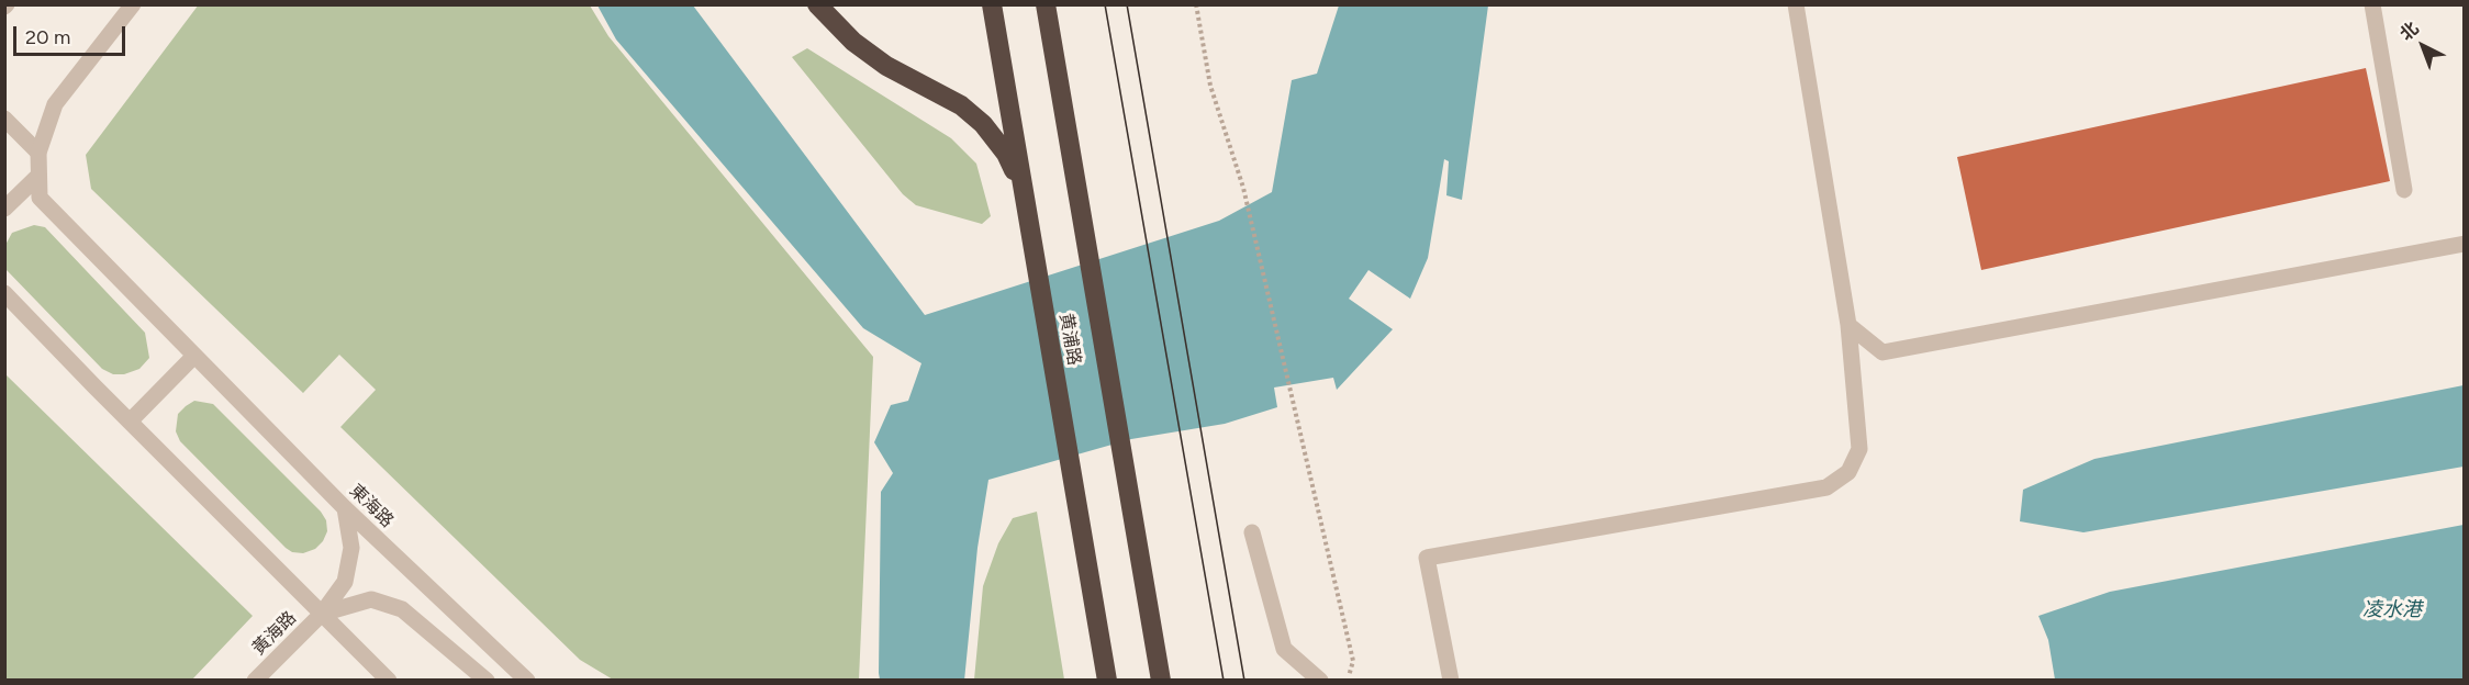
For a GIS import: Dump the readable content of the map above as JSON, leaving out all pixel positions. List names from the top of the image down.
{
  "streets": {
    "highway": ["黄浦路"],
    "street": ["東海路", "黃海路"]
  },
  "crossings": [
    ["東海路", "黃海路"]
  ],
  "water": ["凌水港"],
  "scale_bar": "20 m",
  "north": "top left"
}
